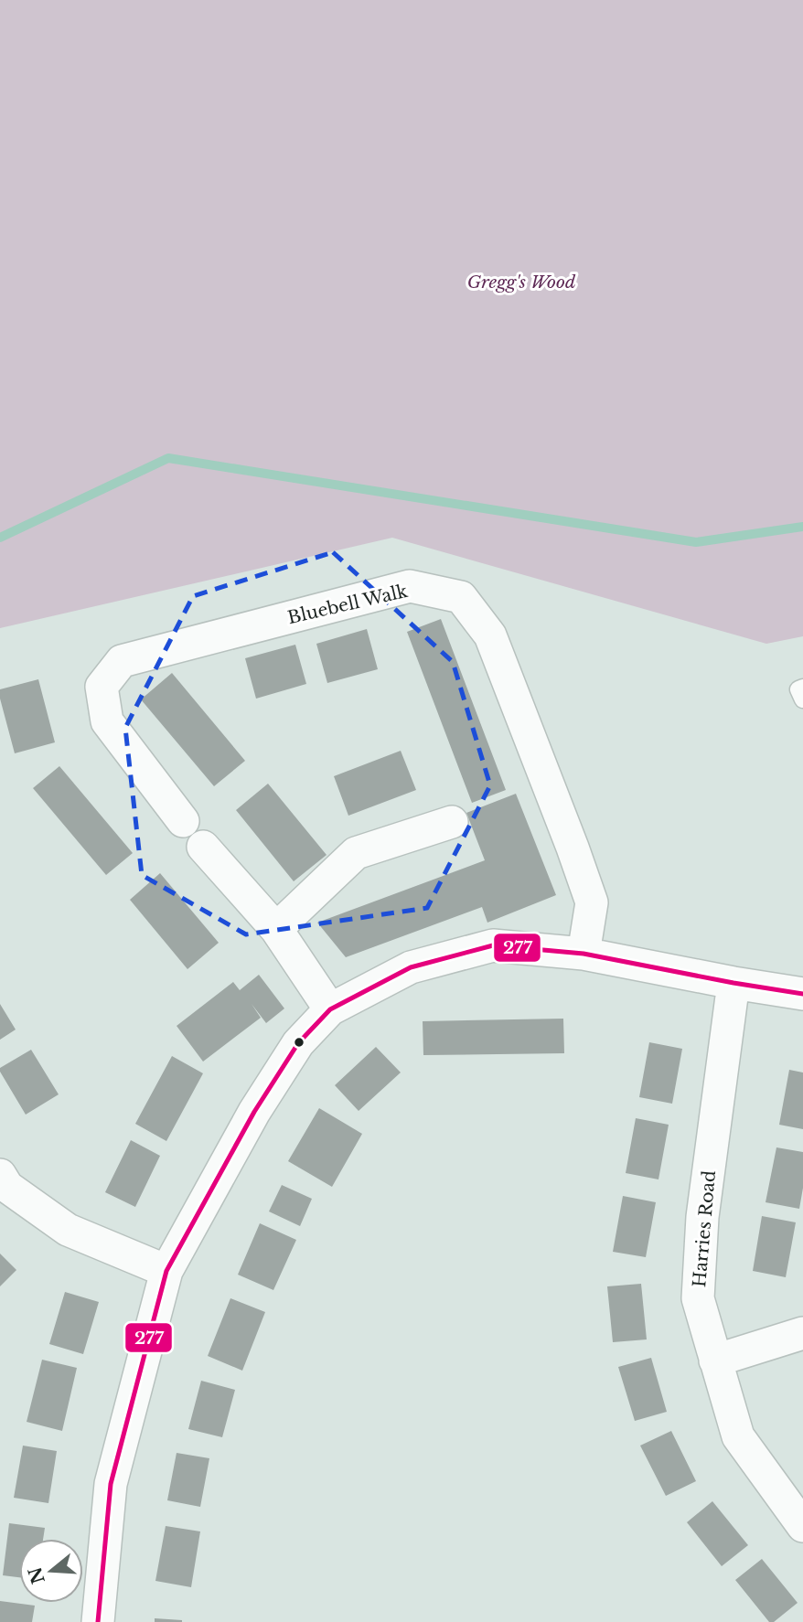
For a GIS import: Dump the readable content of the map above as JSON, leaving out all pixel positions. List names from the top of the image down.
{
  "streets": {
    "street": ["Bluebell Walk", "Harries Road"]
  },
  "parks": ["Gregg's Wood"],
  "lines": ["transit line 277"],
  "north": "left"
}
